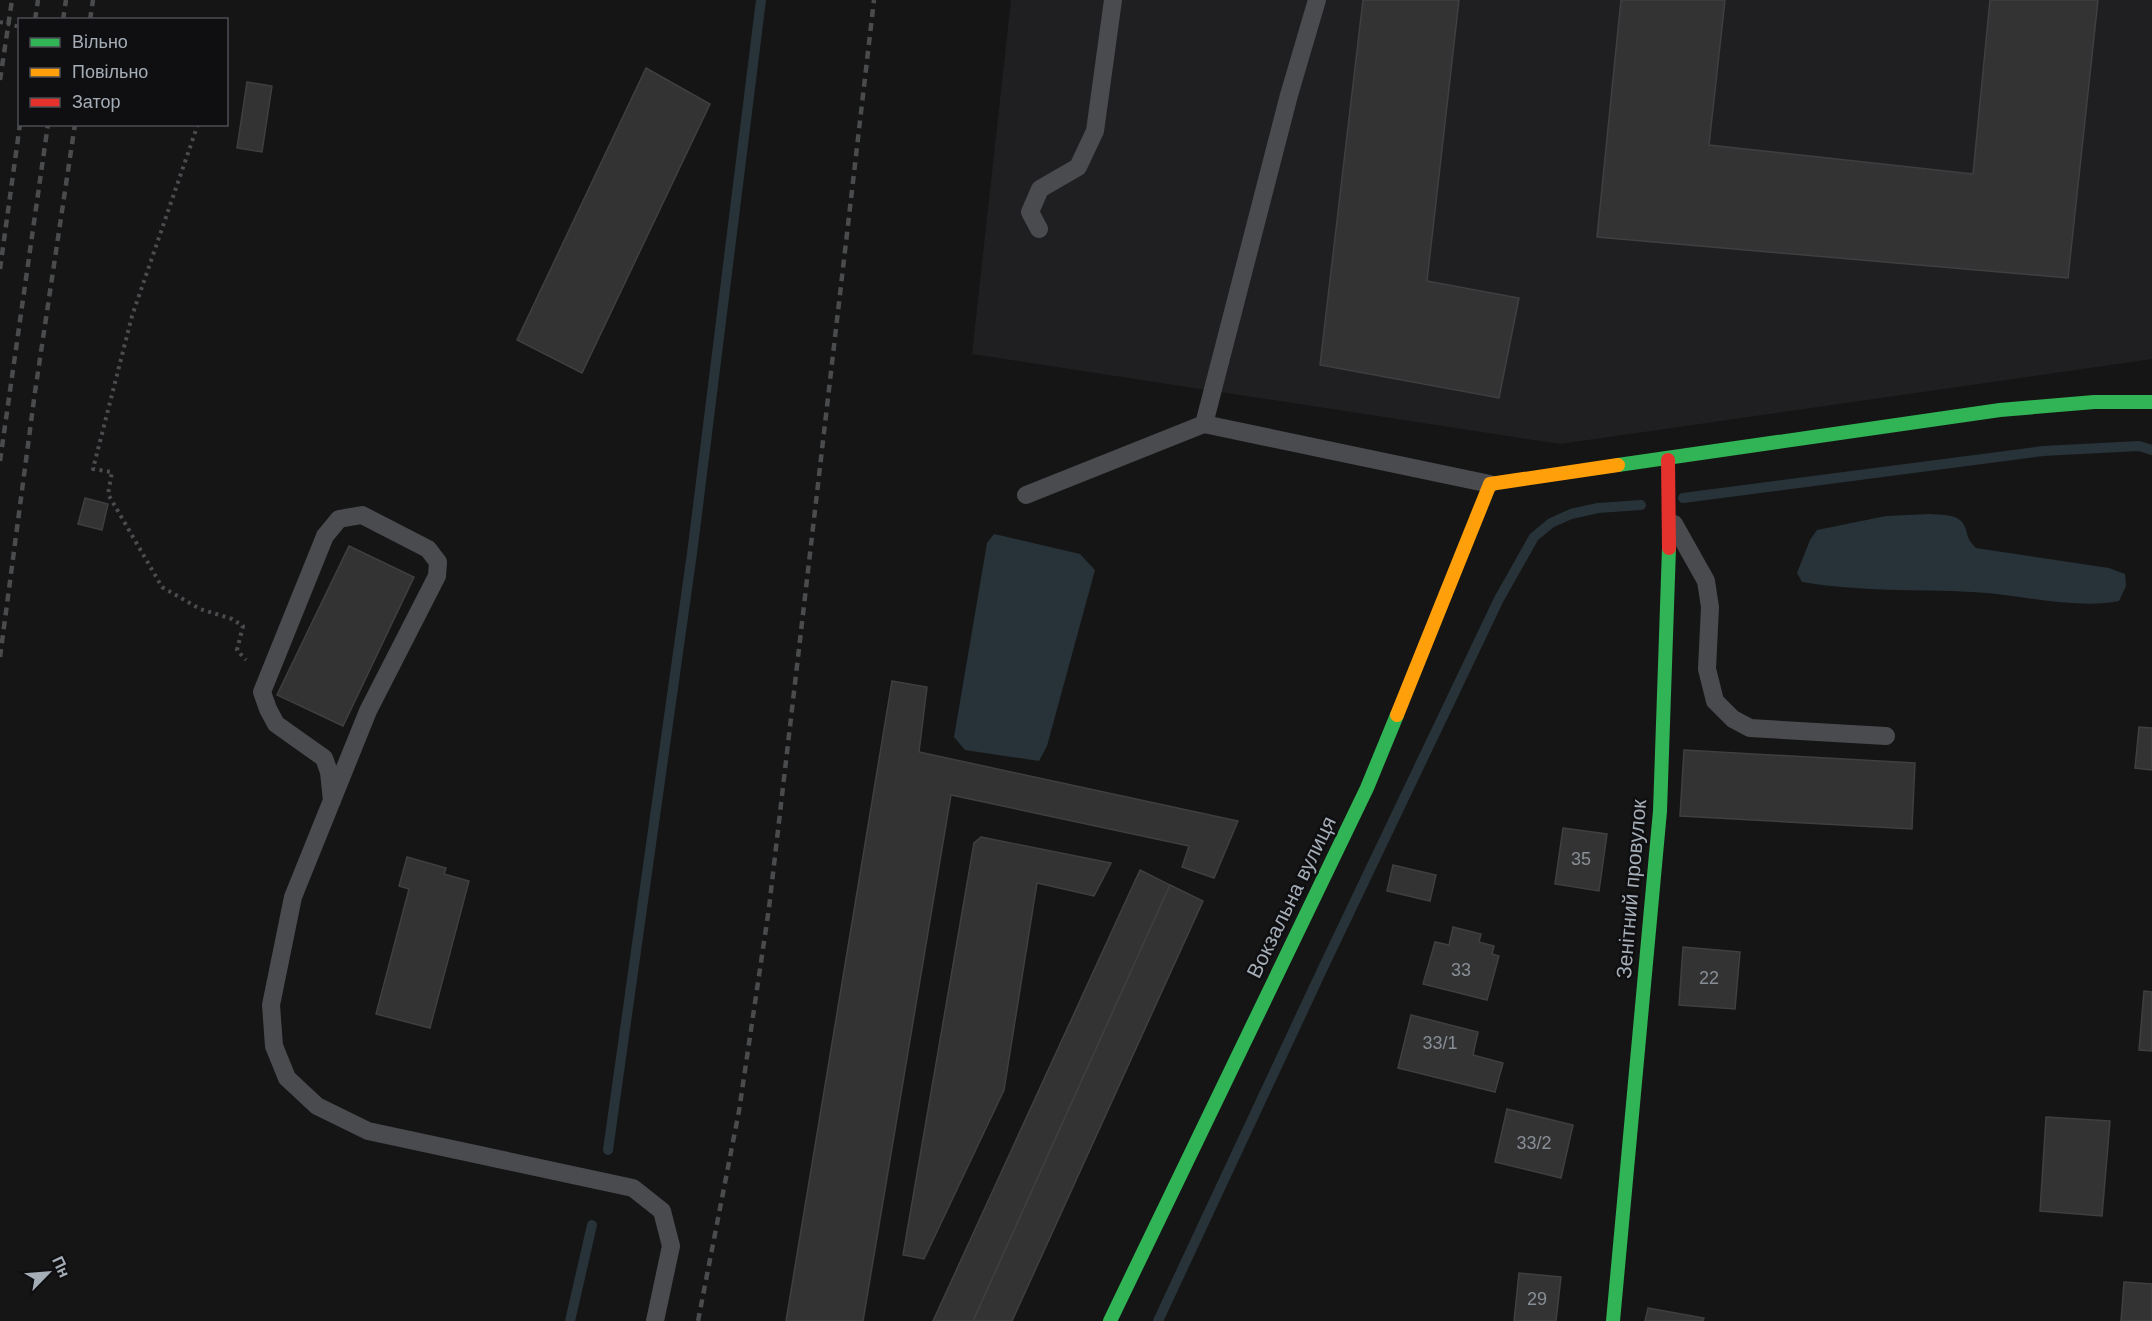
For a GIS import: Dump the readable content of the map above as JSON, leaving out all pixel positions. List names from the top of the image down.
{
  "streets": {
    "street": ["Зенітний провулок", "Вокзальна вулиця"]
  },
  "house_numbers": [
    "35",
    "33",
    "22",
    "33/1",
    "33/2",
    "29"
  ],
  "legend": ["Вільно", "Повільно", "Затор"],
  "north": "top right"
}
